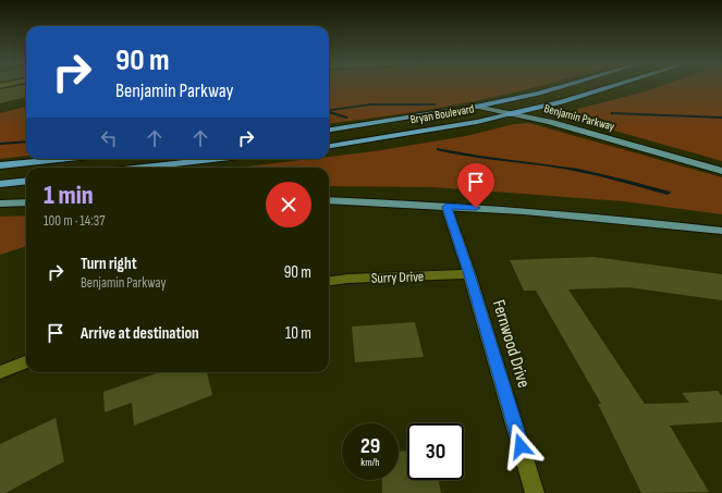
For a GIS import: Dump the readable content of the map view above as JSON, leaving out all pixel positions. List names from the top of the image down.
{
  "streets": {
    "highway": ["Bryan Boulevard", "Benjamin Parkway"],
    "street": ["Surry Drive", "Fernwood Drive"]
  },
  "crossings": [
    ["Bryan Boulevard", "Benjamin Parkway"],
    ["Surry Drive", "Fernwood Drive"]
  ],
  "page": {
    "turn": ["90 m", "Benjamin Parkway"],
    "heading": ["1 min", "100 m · 14:37"],
    "list": [
      {
        "name": "Turn right",
        "note": "Benjamin Parkway",
        "value": "90 m"
      },
      {
        "name": "Arrive at destination",
        "value": "10 m"
      }
    ],
    "speed": "29 km/h",
    "limit": "30"
  }
}
